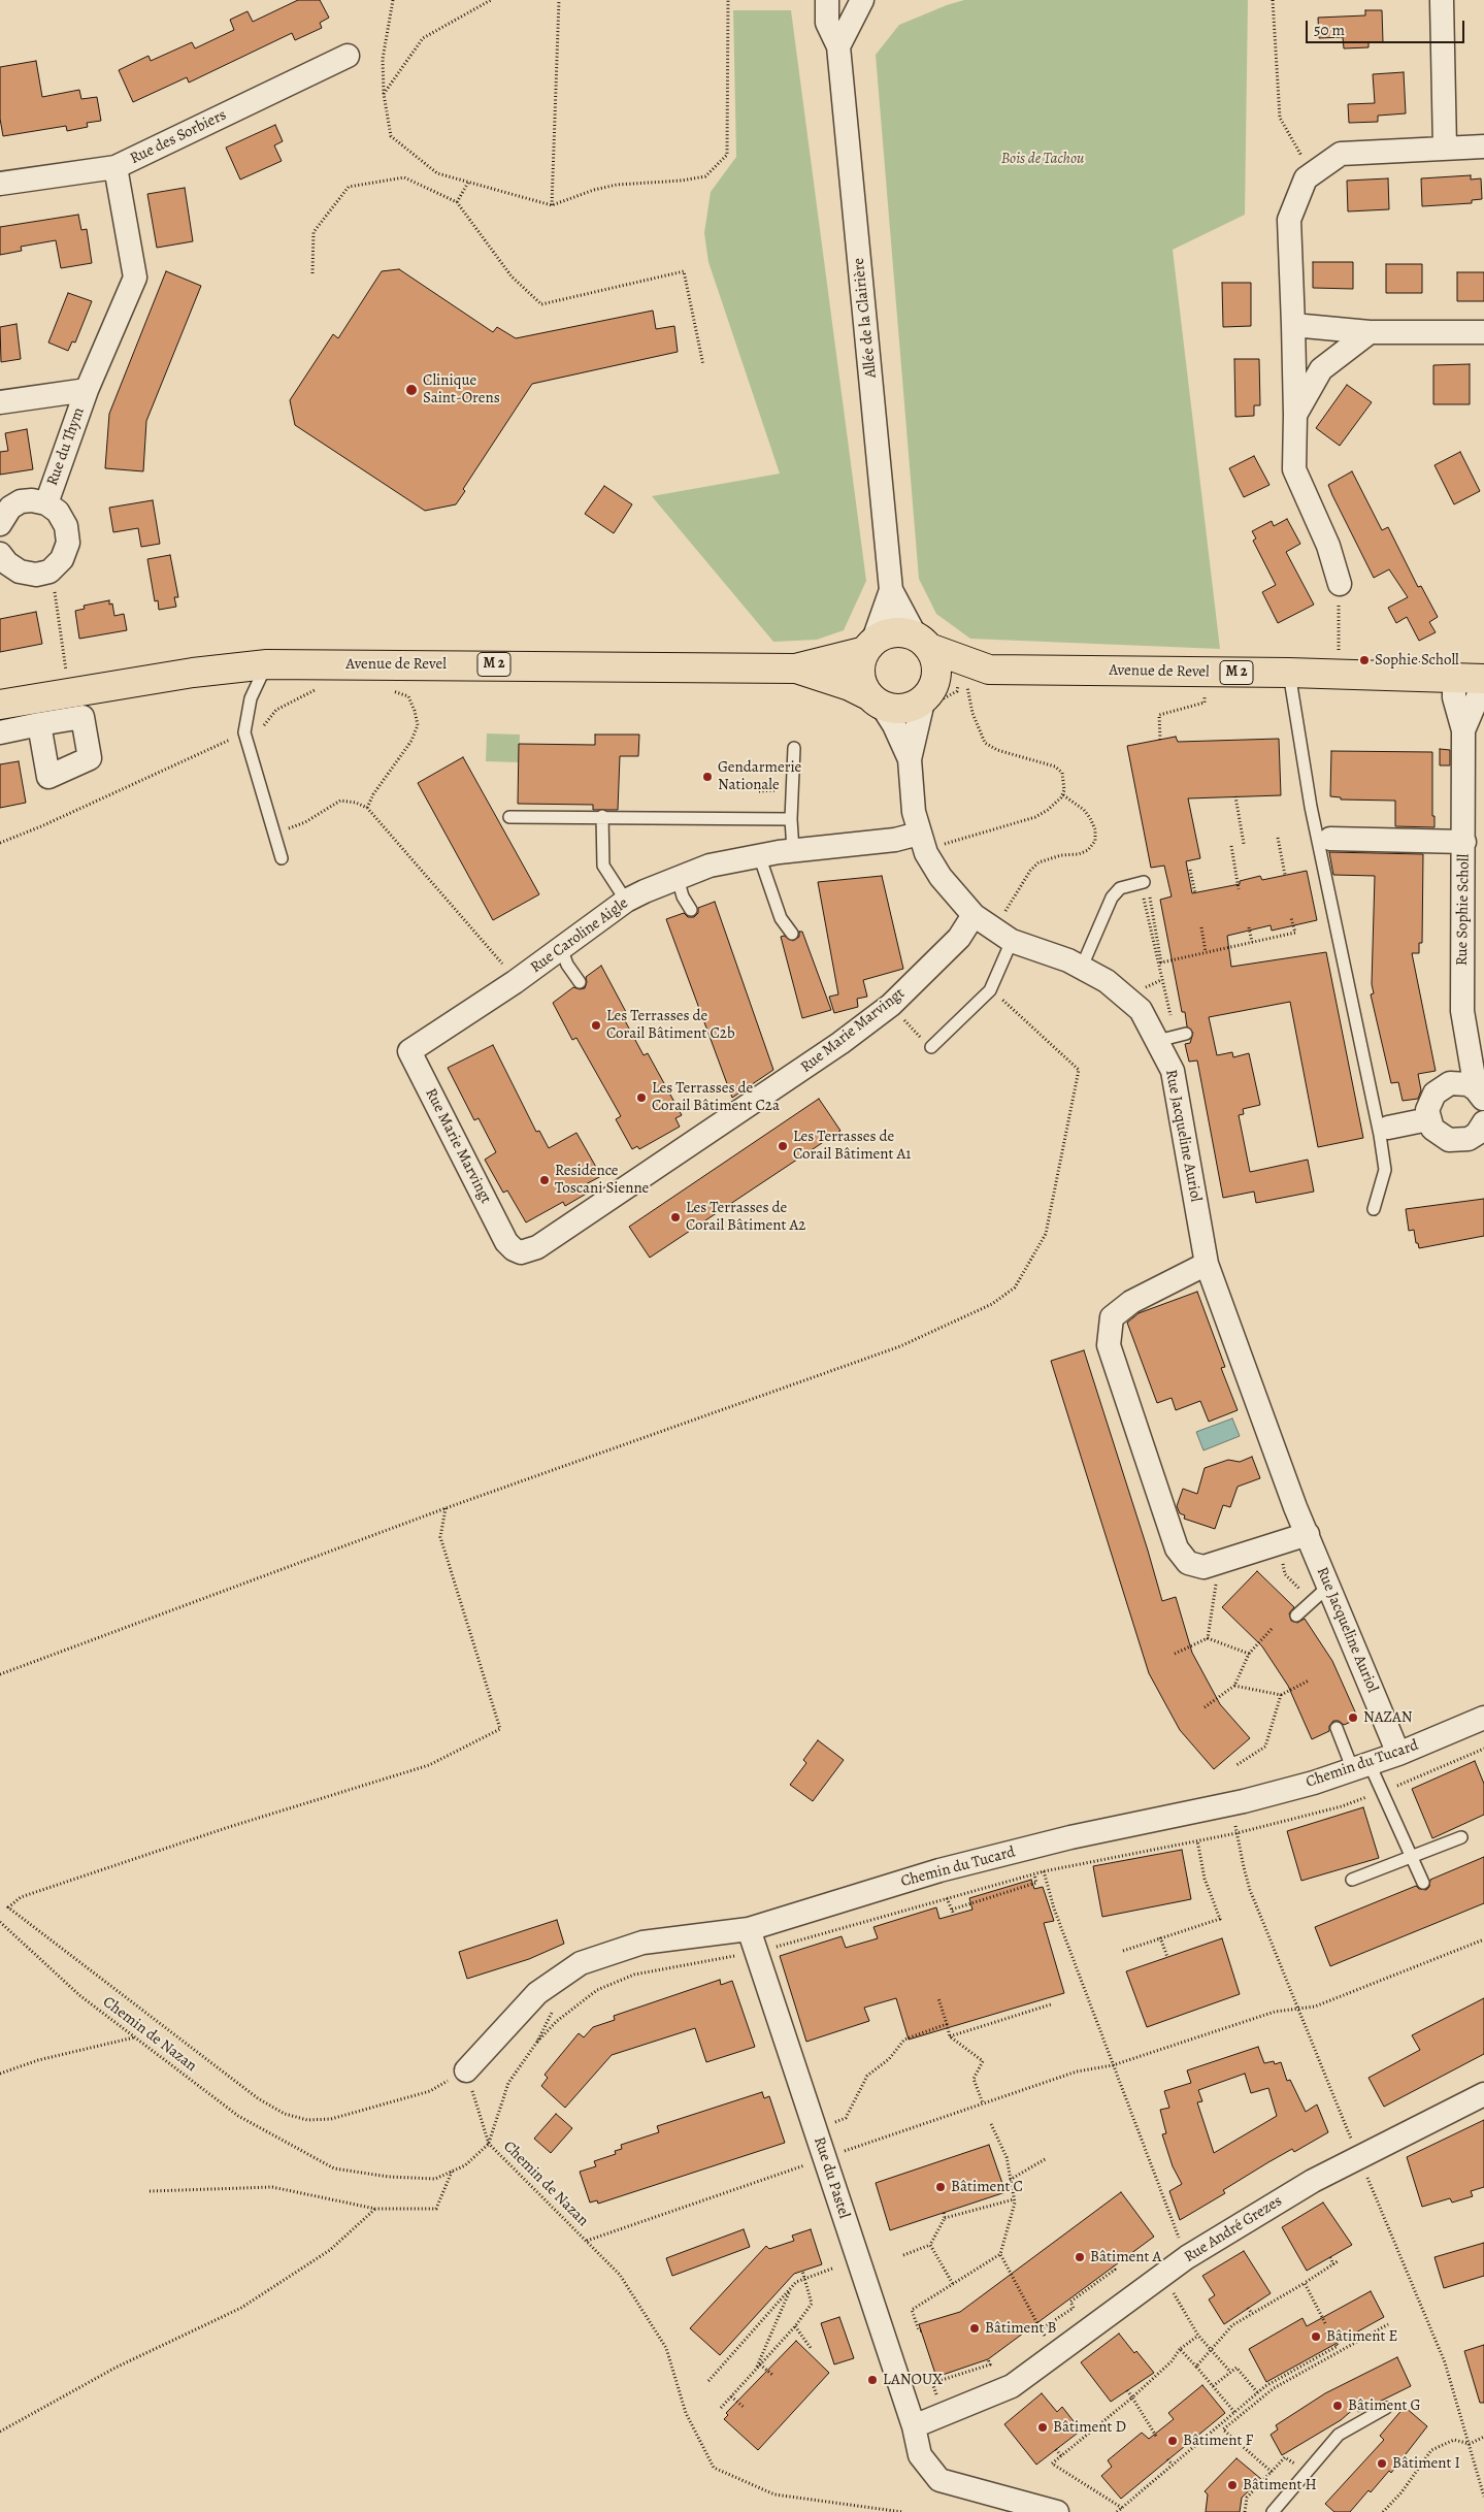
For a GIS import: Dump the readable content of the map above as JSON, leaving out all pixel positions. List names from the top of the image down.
{
  "streets": {
    "main road": ["Avenue de Revel", "M 2"],
    "street": [
      "Rue des Sorbiers",
      "Allée de la Clairière",
      "Rue du Thym",
      "Rue Sophie Scholl",
      "Rue Caroline Aigle",
      "Rue Marie Marvingt",
      "Rue Jacqueline Auriol",
      "Chemin du Tucard",
      "Rue du Pastel",
      "Rue André Grezes"
    ],
    "path": ["Chemin de Nazan"]
  },
  "crossings": [
    ["Rue des Sorbiers", "Rue du Thym"],
    ["Allée de la Clairière", "Avenue de Revel"],
    ["Allée de la Clairière", "Rue Jacqueline Auriol"],
    ["Avenue de Revel", "Rue Sophie Scholl"],
    ["Avenue de Revel", "Rue Jacqueline Auriol"],
    ["Rue Caroline Aigle", "Rue Marie Marvingt"],
    ["Rue Caroline Aigle", "Rue Jacqueline Auriol"],
    ["Rue Marie Marvingt", "Rue Jacqueline Auriol"],
    ["Rue Jacqueline Auriol", "Chemin du Tucard"],
    ["Chemin du Tucard", "Rue du Pastel"],
    ["Rue du Pastel", "Rue André Grezes"]
  ],
  "parks": ["Bois de Tachou"],
  "places": [
    "Clinique Saint-Orens",
    "Sophie Scholl",
    "Gendarmerie Nationale",
    "Les Terrasses de Corail Bâtiment C2b",
    "Les Terrasses de Corail Bâtiment C2a",
    "Les Terrasses de Corail Bâtiment A1",
    "Residence Toscani Sienne",
    "Les Terrasses de Corail Bâtiment A2",
    "NAZAN",
    "Bâtiment C",
    "Bâtiment A",
    "Bâtiment B",
    "Bâtiment E",
    "LANOUX",
    "Bâtiment G",
    "Bâtiment D",
    "Bâtiment F",
    "Bâtiment I",
    "Bâtiment H"
  ],
  "scale_bar": "50 m"
}
